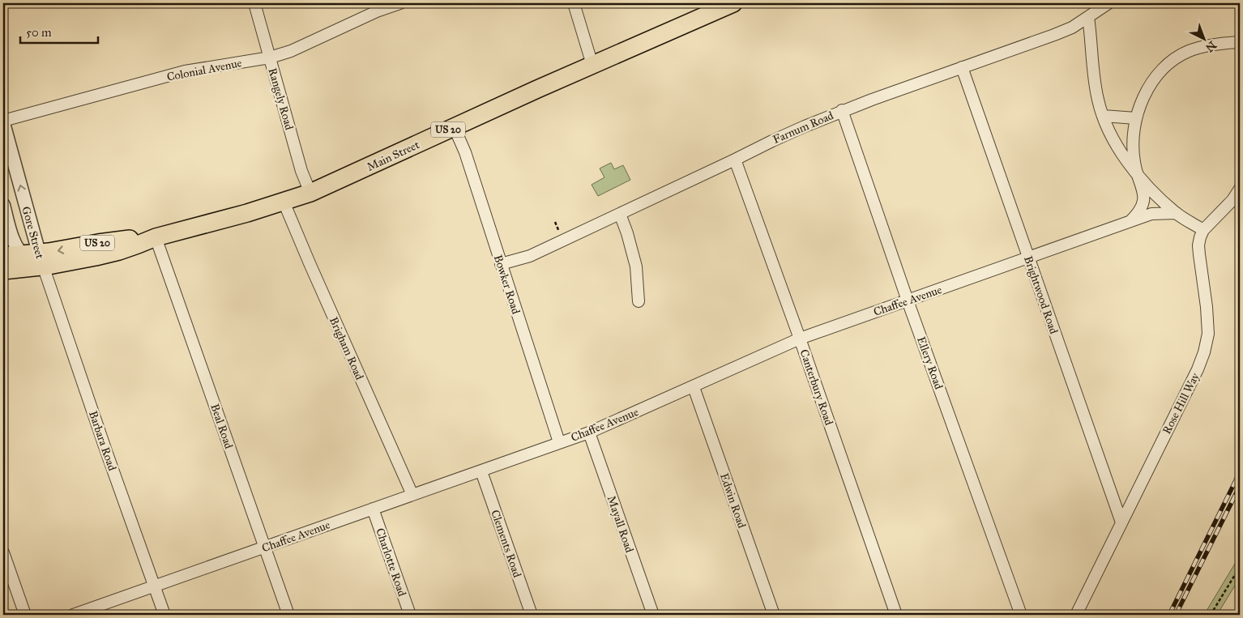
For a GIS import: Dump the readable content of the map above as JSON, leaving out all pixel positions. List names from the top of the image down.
{
  "streets": {
    "main road": ["US 20", "Main Street"],
    "street": [
      "Colonial Avenue",
      "Rangely Road",
      "Farnum Road",
      "Gore Street",
      "Bowker Road",
      "Brightwood Road",
      "Chaffee Avenue",
      "Brigham Road",
      "Ellery Road",
      "Canterbury Road",
      "Rose Hill Way",
      "Beal Road",
      "Barbara Road",
      "Edwin Road",
      "Mayall Road",
      "Clements Road",
      "Charlotte Road"
    ]
  },
  "crossings": [
    ["Colonial Avenue", "Rangely Road"],
    ["Colonial Avenue", "Gore Street"],
    ["Rangely Road", "Main Street"],
    ["Farnum Road", "Bowker Road"],
    ["Farnum Road", "Brightwood Road"],
    ["Farnum Road", "Ellery Road"],
    ["Farnum Road", "Canterbury Road"],
    ["Main Street", "Gore Street"],
    ["Main Street", "Bowker Road"],
    ["Main Street", "Brigham Road"],
    ["Main Street", "Beal Road"],
    ["Main Street", "Barbara Road"],
    ["Gore Street", "Barbara Road"],
    ["Bowker Road", "Chaffee Avenue"],
    ["Brightwood Road", "Chaffee Avenue"],
    ["Brightwood Road", "Rose Hill Way"],
    ["Chaffee Avenue", "Brigham Road"],
    ["Chaffee Avenue", "Ellery Road"],
    ["Chaffee Avenue", "Canterbury Road"],
    ["Chaffee Avenue", "Beal Road"],
    ["Chaffee Avenue", "Barbara Road"],
    ["Chaffee Avenue", "Edwin Road"],
    ["Chaffee Avenue", "Mayall Road"],
    ["Chaffee Avenue", "Clements Road"],
    ["Chaffee Avenue", "Charlotte Road"]
  ],
  "scale_bar": "50 m",
  "north": "bottom right"
}
